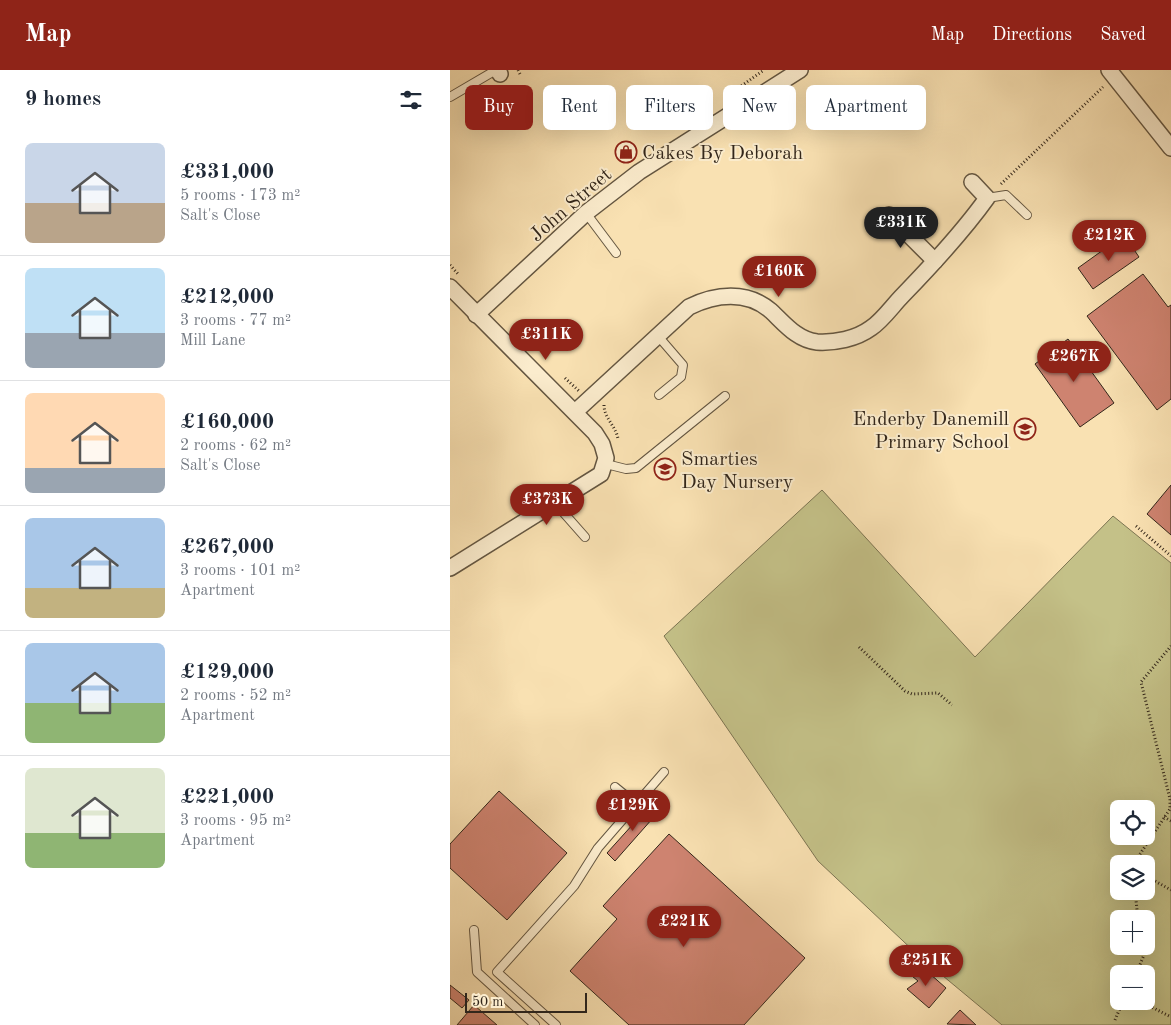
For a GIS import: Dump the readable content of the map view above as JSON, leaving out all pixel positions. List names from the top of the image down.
{
  "streets": {
    "street": ["John Street"]
  },
  "places": {
    "shop": ["Cakes By Deborah"],
    "school or university": ["Enderby Danemill Primary School", "Smarties Day Nursery"]
  },
  "scale_bar": "50 m",
  "page": {
    "header": "Map",
    "nav": ["Map", "Directions", "Saved"],
    "heading": "9 homes",
    "chip": [
      "Buy",
      "Rent",
      "Filters",
      "New",
      "Apartment"
    ],
    "list": [
      {
        "name": "£331,000",
        "note": "5 rooms · 173 m² · Salt's Close"
      },
      {
        "name": "£212,000",
        "note": "3 rooms · 77 m² · Mill Lane"
      },
      {
        "name": "£160,000",
        "note": "2 rooms · 62 m² · Salt's Close"
      },
      {
        "name": "£267,000",
        "note": "3 rooms · 101 m² · Apartment"
      },
      {
        "name": "£129,000",
        "note": "2 rooms · 52 m² · Apartment"
      },
      {
        "name": "£221,000",
        "note": "3 rooms · 95 m² · Apartment"
      }
    ],
    "price": [
      "£331K",
      "£212K",
      "£160K",
      "£311K",
      "£267K",
      "£373K",
      "£129K",
      "£221K",
      "£251K"
    ],
    "map_buttons": ["+", "−"],
    "scale": "50 m"
  }
}
